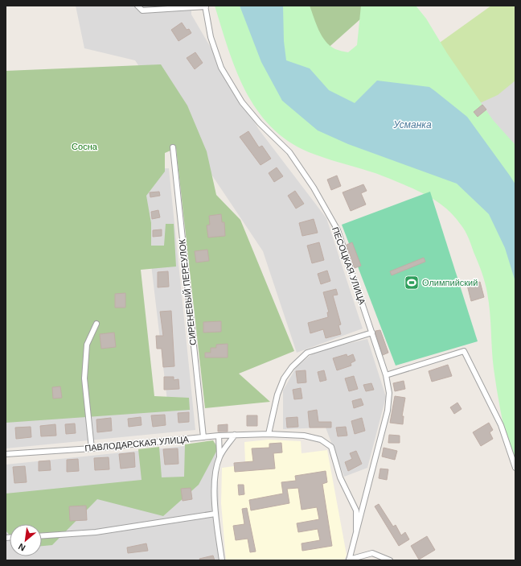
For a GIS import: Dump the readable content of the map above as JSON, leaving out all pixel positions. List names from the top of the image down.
{
  "streets": {
    "street": ["ПЕСОЦКАЯ УЛИЦА", "СИРЕНЕВЫЙ ПЕРЕУЛОК", "ПАВЛОДАРСКАЯ УЛИЦА"]
  },
  "crossings": [
    ["ПЕСОЦКАЯ УЛИЦА", "ПАВЛОДАРСКАЯ УЛИЦА"],
    ["СИРЕНЕВЫЙ ПЕРЕУЛОК", "ПАВЛОДАРСКАЯ УЛИЦА"]
  ],
  "water": ["Усманка"],
  "parks": ["Сосна"],
  "places": {
    "sports": ["Олимпийский"]
  },
  "north": "bottom left"
}
